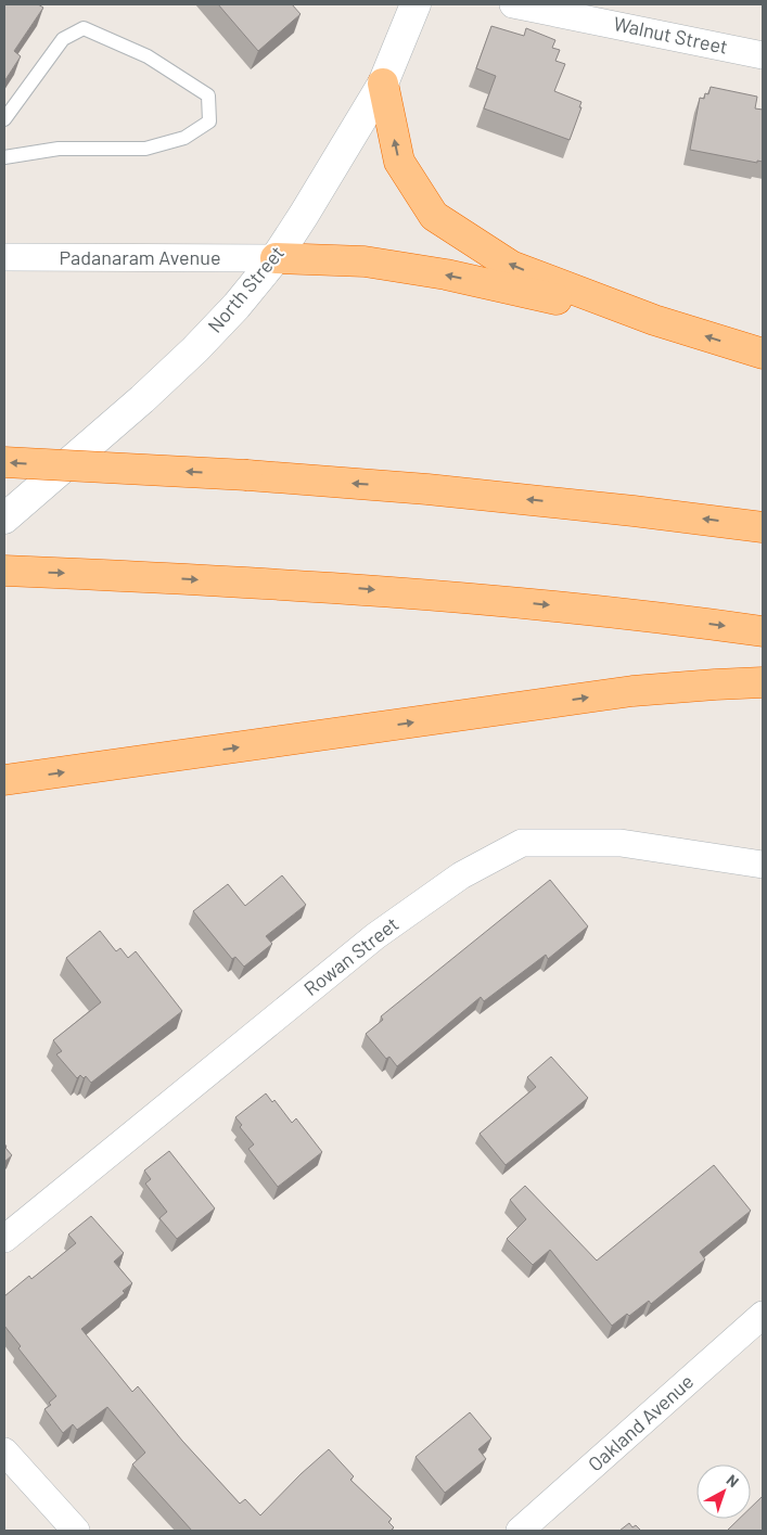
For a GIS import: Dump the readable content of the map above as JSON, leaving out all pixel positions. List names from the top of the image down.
{
  "streets": {
    "main road": ["North Street"],
    "street": [
      "Walnut Street",
      "Padanaram Avenue",
      "Rowan Street",
      "Oakland Avenue"
    ]
  },
  "crossings": [
    ["Padanaram Avenue", "North Street"]
  ],
  "north": "top right"
}
